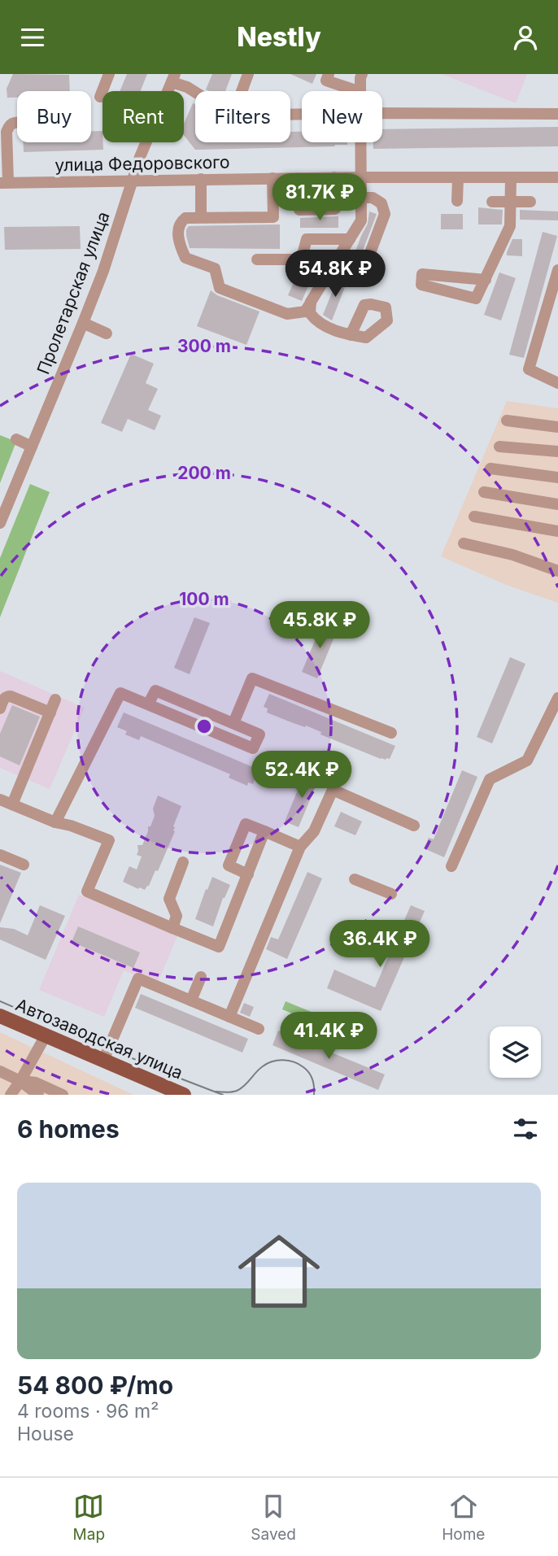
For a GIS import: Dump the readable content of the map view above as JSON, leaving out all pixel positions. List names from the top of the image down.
{
  "streets": {
    "main road": ["Автозаводская улица"],
    "street": ["улица Федоровского", "Пролетарская улица"]
  },
  "crossings": [
    ["улица Федоровского", "Пролетарская улица"]
  ],
  "page": {
    "header": "Nestly",
    "chip": [
      "Buy",
      "Rent",
      "Filters",
      "New"
    ],
    "price": [
      "81.7K ₽",
      "54.8K ₽",
      "45.8K ₽",
      "52.4K ₽",
      "36.4K ₽",
      "41.4K ₽"
    ],
    "heading": "6 homes",
    "list": [
      {
        "name": "54 800 ₽/mo",
        "note": "4 rooms · 96 m² · House"
      }
    ],
    "tabs": ["Map", "Saved", "Home"]
  },
  "rings": ["300 m", "200 m", "100 m"]
}
